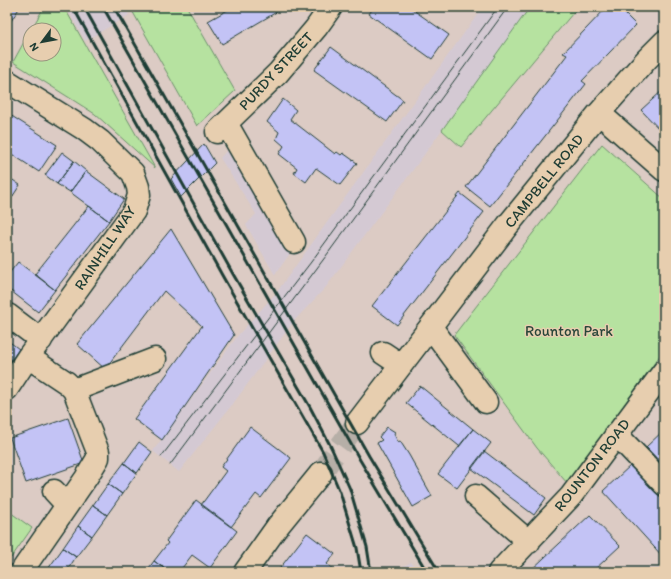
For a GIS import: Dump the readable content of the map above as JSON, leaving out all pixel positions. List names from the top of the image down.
{
  "streets": {
    "street": [
      "PURDY STREET",
      "CAMPBELL ROAD",
      "RAINHILL WAY",
      "ROUNTON ROAD"
    ]
  },
  "parks": ["Rounton Park"],
  "north": "bottom left"
}
